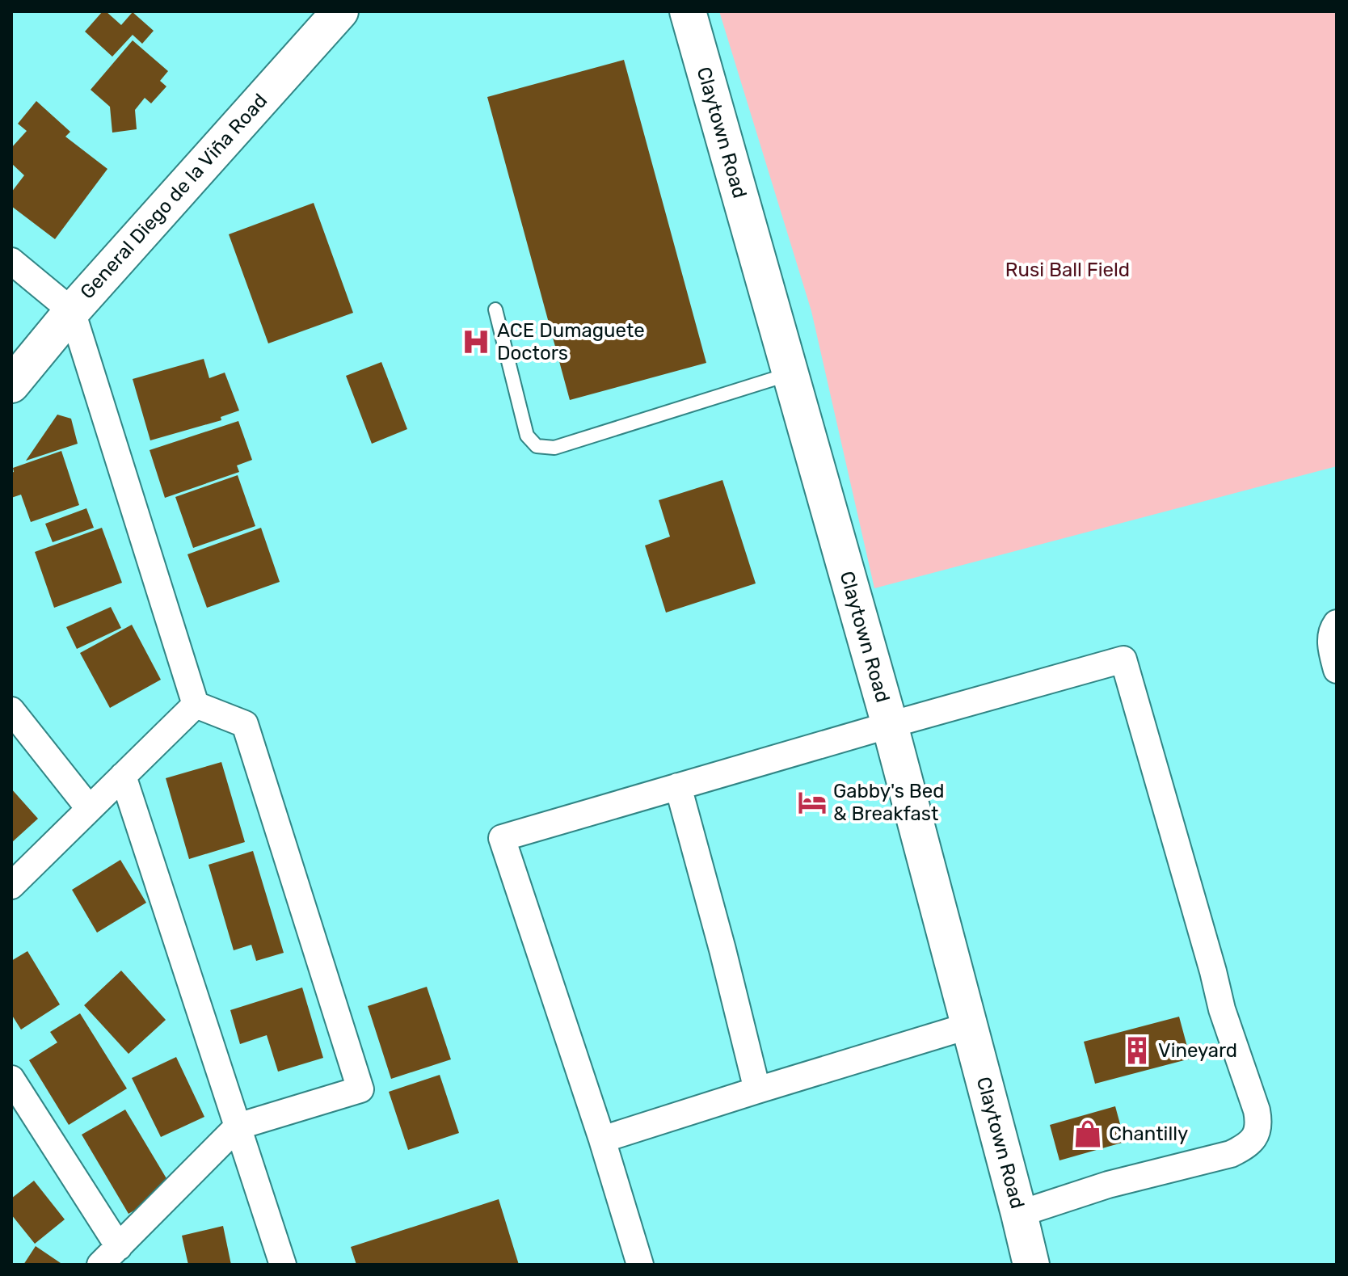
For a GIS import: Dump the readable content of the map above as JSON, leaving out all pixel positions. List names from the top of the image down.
{
  "streets": {
    "street": ["Claytown Road", "General Diego de la Viña Road"]
  },
  "parks": ["Rusi Ball Field"],
  "places": {
    "hospital": ["ACE Dumaguete Doctors"],
    "hotel": ["Gabby's Bed & Breakfast"],
    "building": ["Vineyard"],
    "shop": ["Chantilly"]
  }
}
